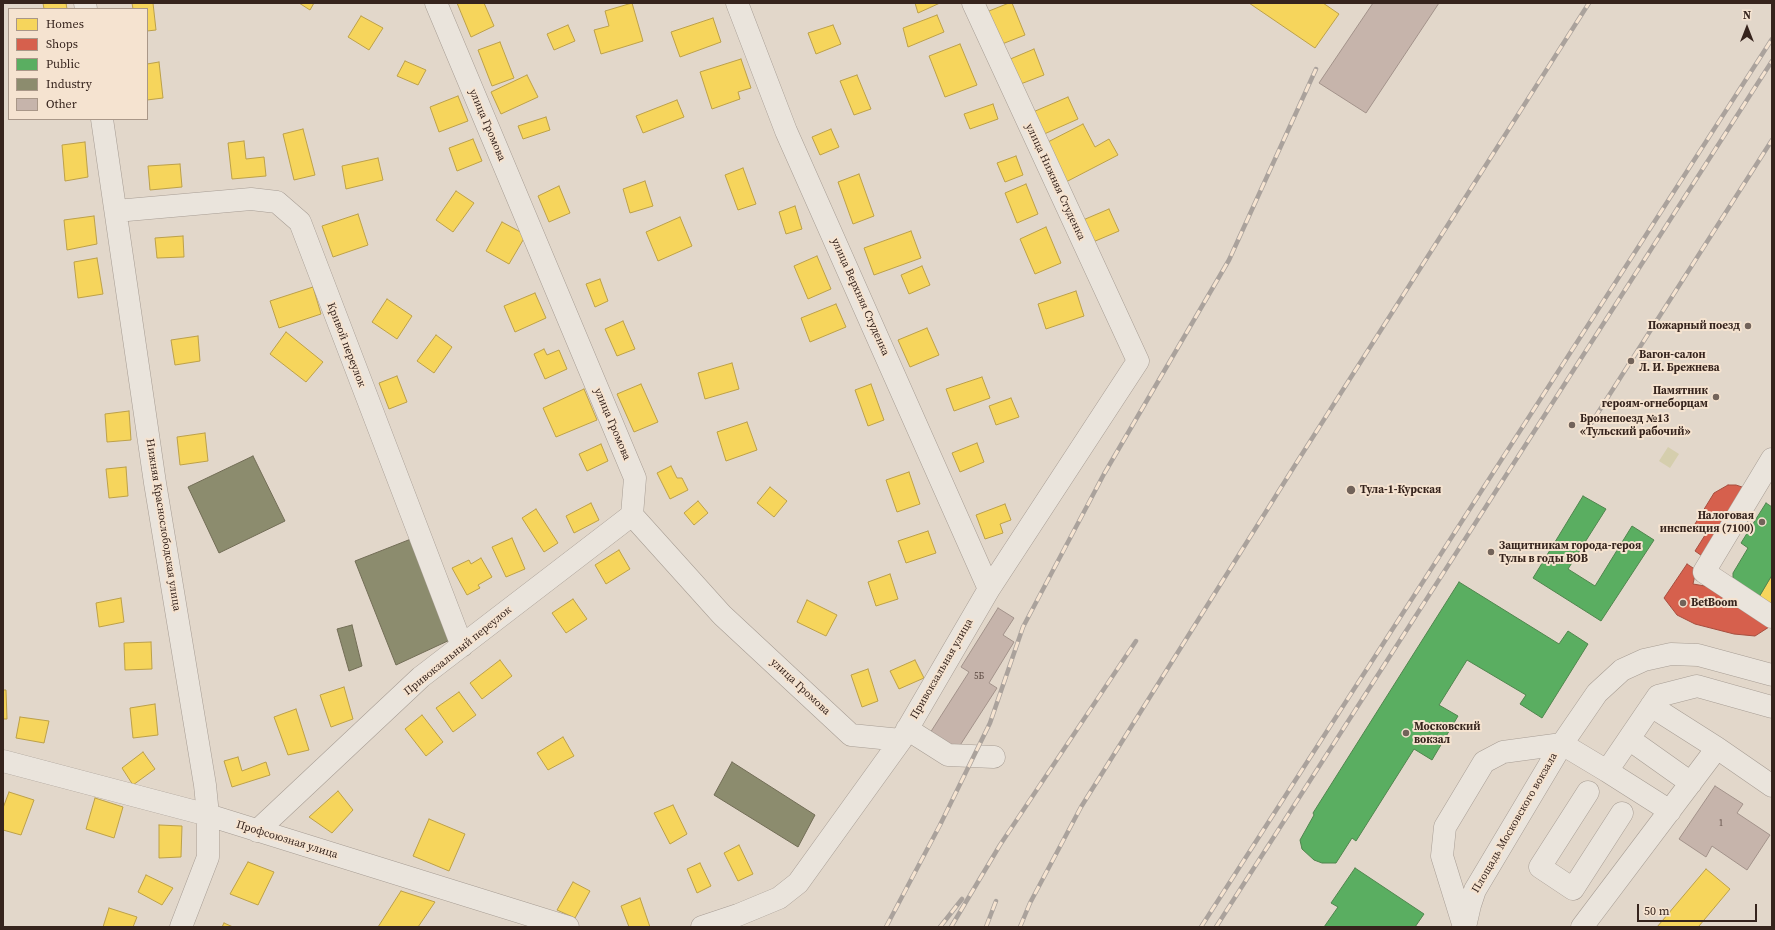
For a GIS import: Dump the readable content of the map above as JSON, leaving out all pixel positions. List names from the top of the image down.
{
  "streets": {
    "street": [
      "улица Громова",
      "улица Нижняя Cтуденкa",
      "улица Верхняя Cтуденка",
      "Кривой переулок",
      "Нижняя Краснослободская улица",
      "Привокзальный переулок",
      "Привокзальная улица",
      "Площадь Московского вокзала",
      "Профсоюзная улица"
    ]
  },
  "crossings": [
    ["улица Громова", "Привокзальный переулок"],
    ["улица Громова", "Привокзальная улица"],
    ["улица Нижняя Cтуденкa", "Привокзальная улица"],
    ["улица Верхняя Cтуденка", "Привокзальная улица"],
    ["Кривой переулок", "Нижняя Краснослободская улица"],
    ["Кривой переулок", "Привокзальный переулок"],
    ["Нижняя Краснослободская улица", "Профсоюзная улица"],
    ["Привокзальный переулок", "Профсоюзная улица"]
  ],
  "places": [
    "Пожарный поезд",
    "Вагон-салон Л. И. Брежнева",
    "Памятник героям-огнеборцам",
    "Бронепоезд №13 «Тульский рабочий»",
    "Тула-1-Курская",
    "Налоговая инспекция (7100)",
    "Защитникам города-героя Тулы в годы ВОВ",
    "BetBoom",
    "Московский вокзал"
  ],
  "house_numbers": ["5Б", "1"],
  "legend": [
    "Homes",
    "Shops",
    "Public",
    "Industry",
    "Other"
  ],
  "scale_bar": "50 m",
  "north": "top"
}
